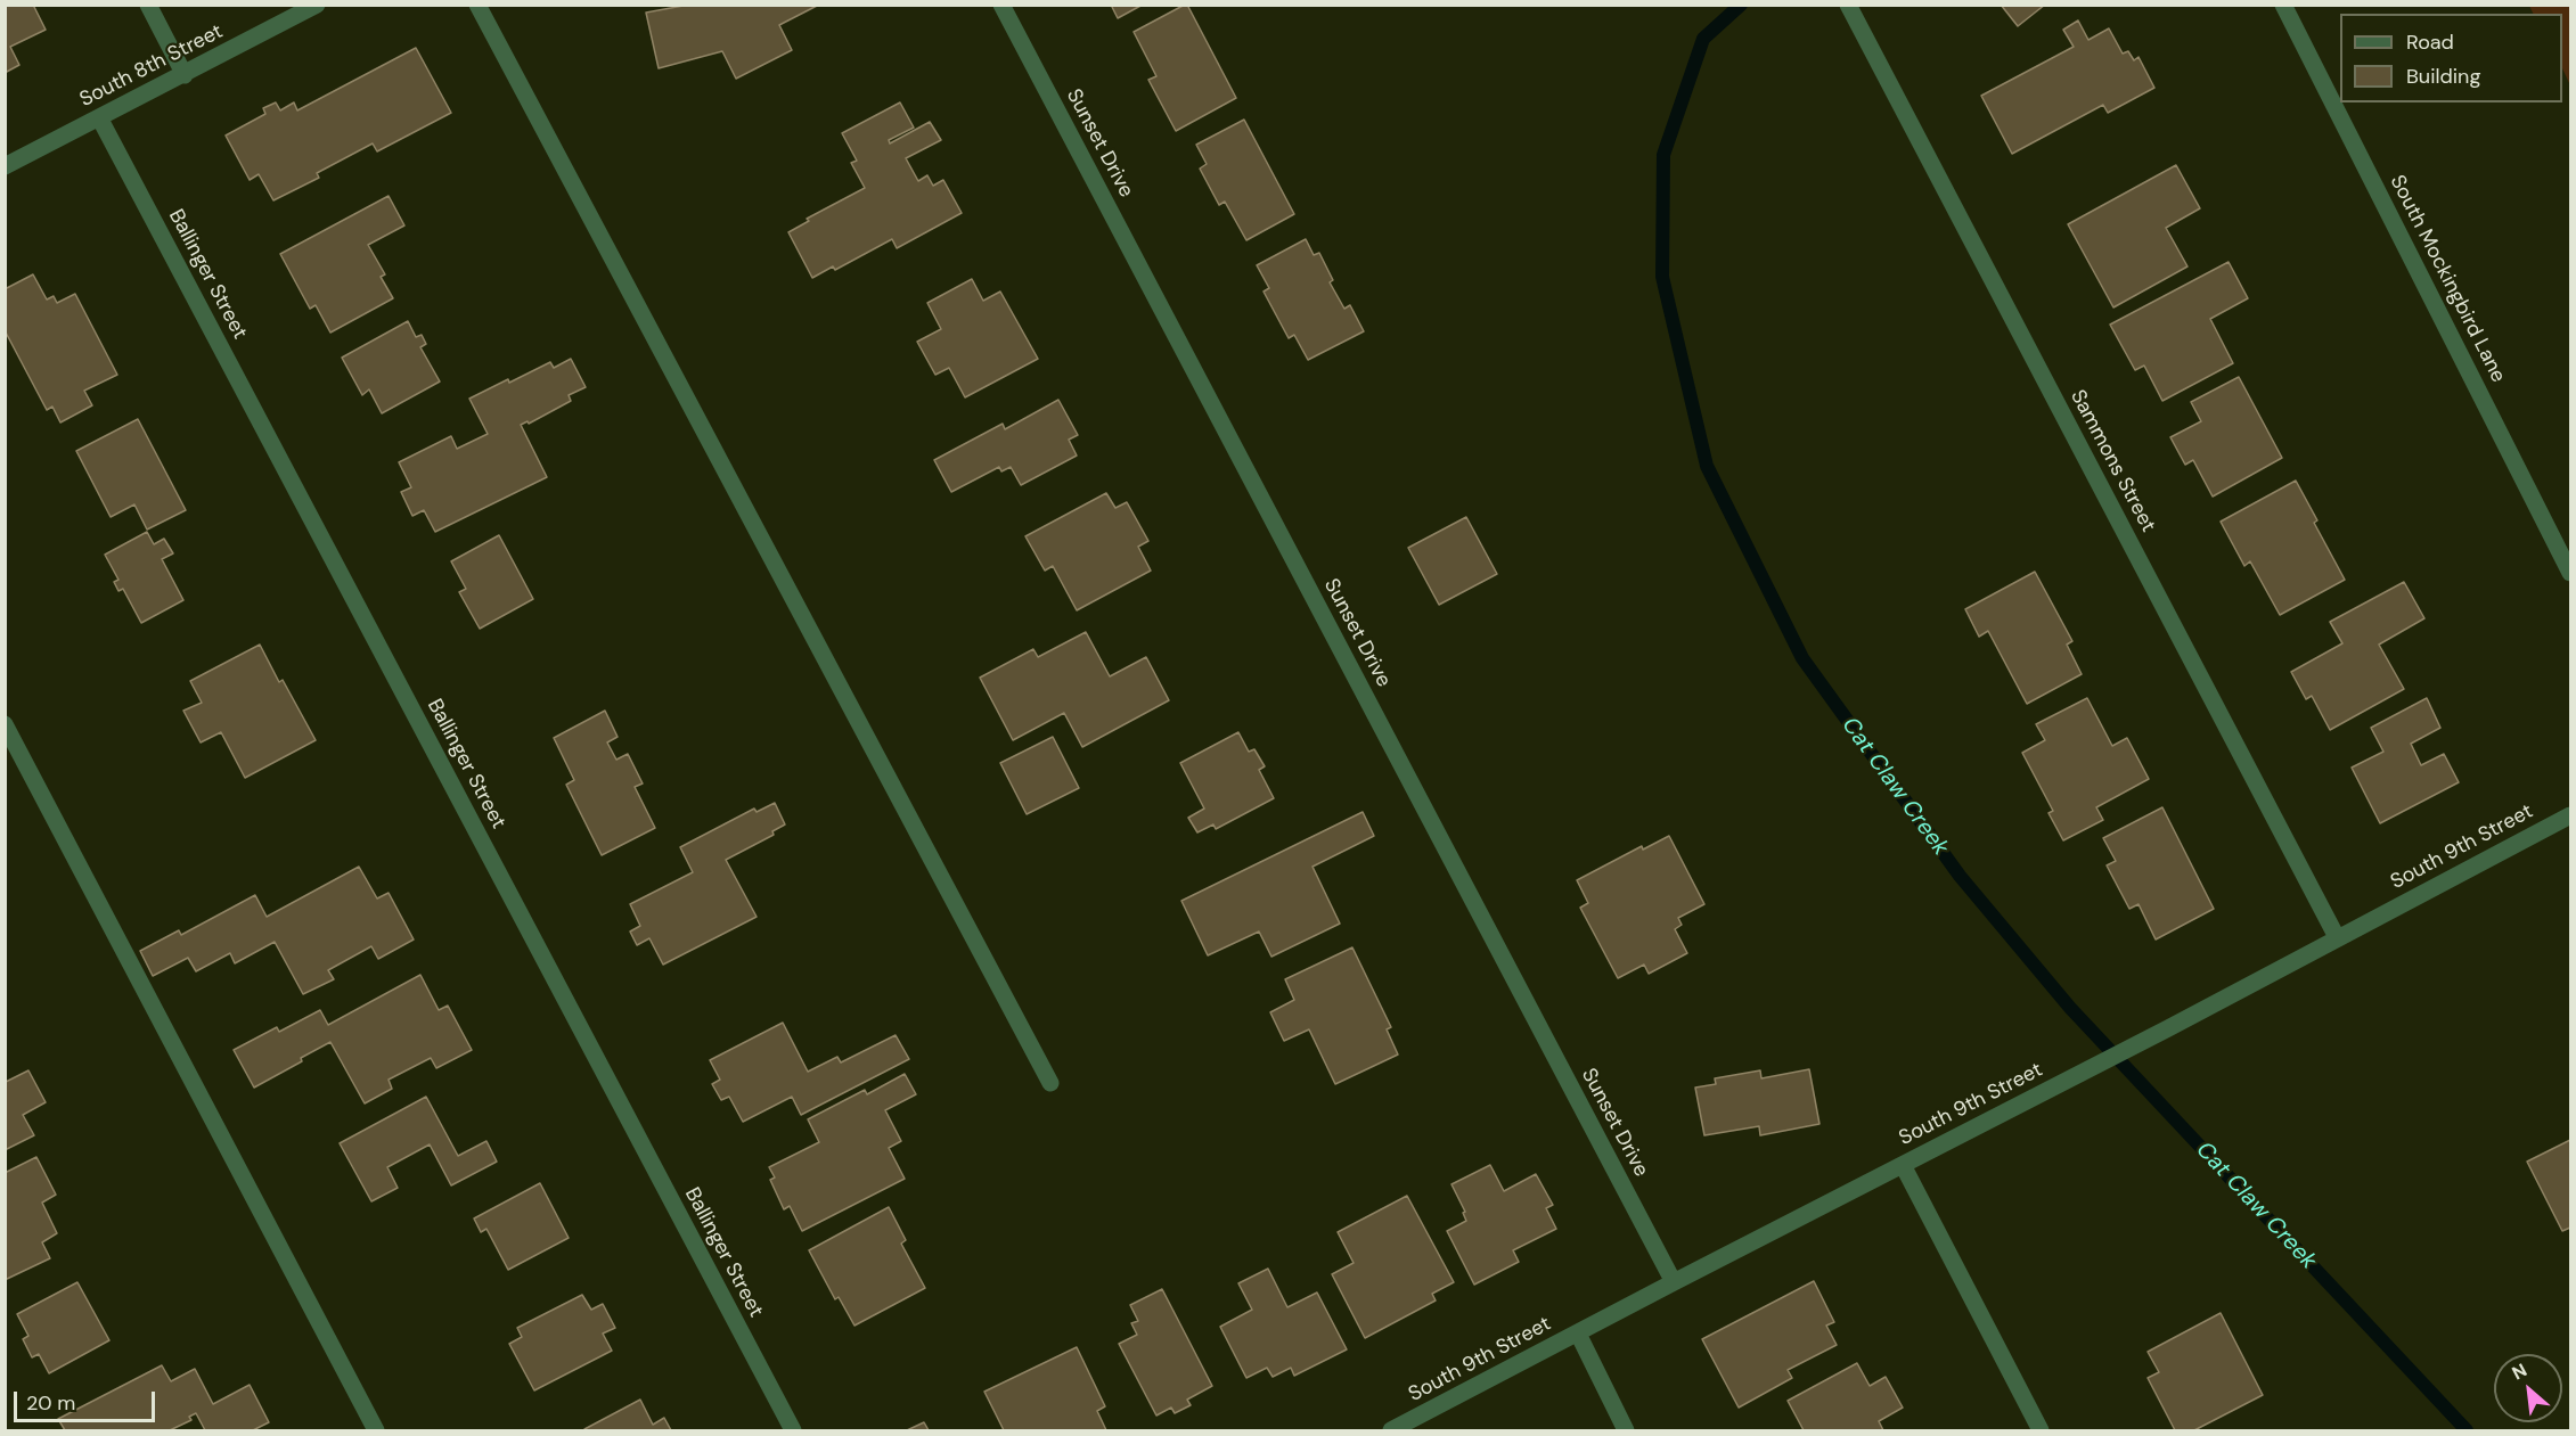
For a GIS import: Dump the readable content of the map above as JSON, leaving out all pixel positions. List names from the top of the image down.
{
  "streets": {
    "street": [
      "South 8th Street",
      "Sunset Drive",
      "Ballinger Street",
      "South Mockingbird Lane",
      "Sammons Street",
      "South 9th Street"
    ]
  },
  "crossings": [
    ["South 8th Street", "Ballinger Street"],
    ["Sunset Drive", "South 9th Street"],
    ["Sammons Street", "South 9th Street"]
  ],
  "water": ["Cat Claw Creek"],
  "legend": ["Road", "Building"],
  "scale_bar": "20 m",
  "north": "top left"
}
